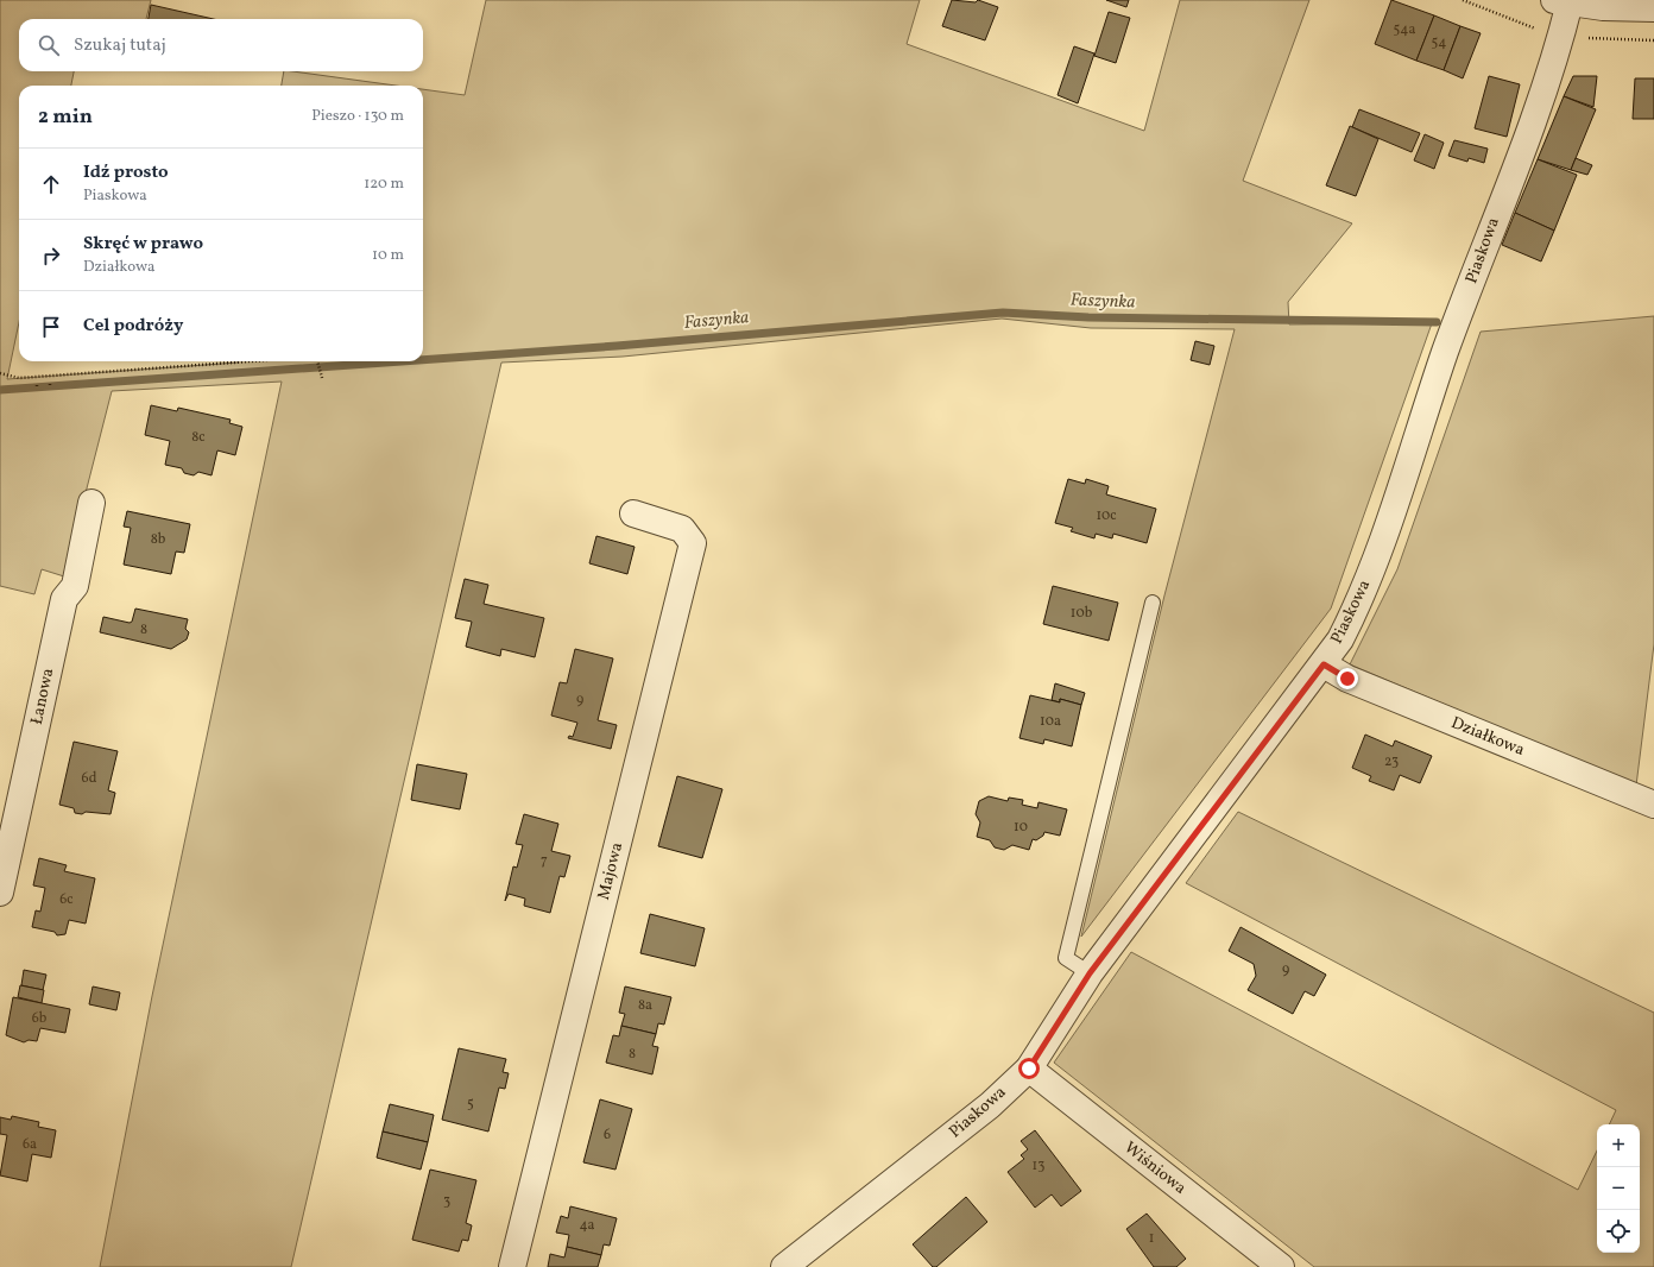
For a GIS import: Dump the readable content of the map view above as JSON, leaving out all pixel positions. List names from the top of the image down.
{
  "streets": {
    "street": [
      "Piaskowa",
      "Łanowa",
      "Działkowa",
      "Majowa",
      "Wiśniowa"
    ]
  },
  "crossings": [
    ["Piaskowa", "Działkowa"],
    ["Piaskowa", "Wiśniowa"]
  ],
  "water": ["Faszynka"],
  "house_numbers": [
    "54a",
    "54",
    "8c",
    "10c",
    "8b",
    "10b",
    "8",
    "9",
    "10a",
    "23",
    "6d",
    "10",
    "7",
    "6c",
    "9",
    "8a",
    "6b",
    "8",
    "5",
    "6",
    "6a",
    "13",
    "3",
    "4a",
    "1"
  ],
  "page": {
    "search": "Szukaj tutaj",
    "heading": ["2 min", "Pieszo · 130 m"],
    "list": [
      ["Idź prosto", "Piaskowa", "120 m"],
      ["Skręć w prawo", "Działkowa", "10 m"],
      "Cel podróży"
    ],
    "map_buttons": ["+", "−"]
  }
}
